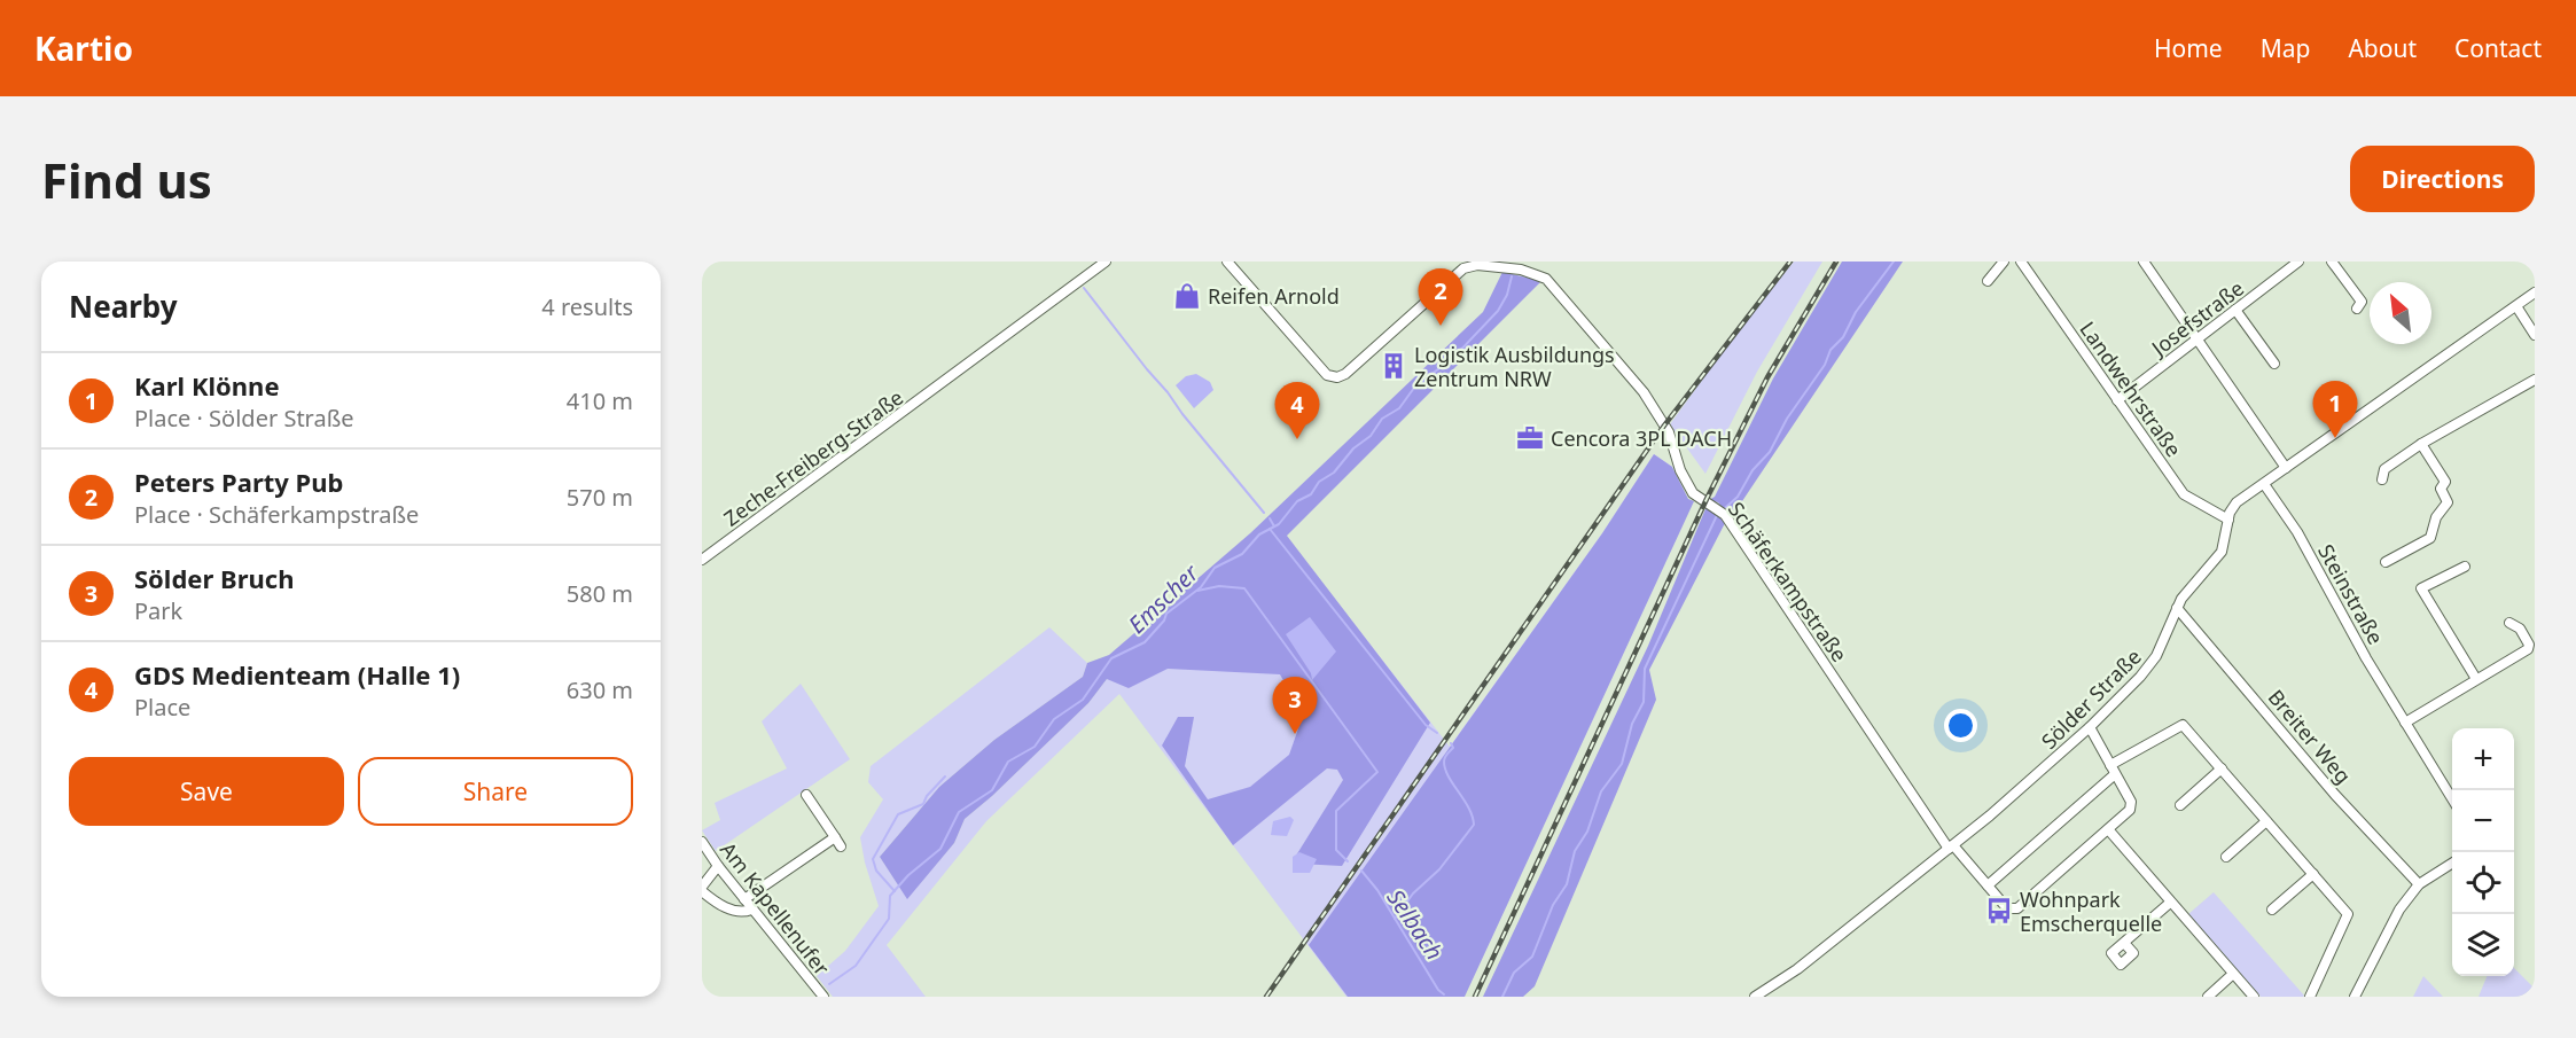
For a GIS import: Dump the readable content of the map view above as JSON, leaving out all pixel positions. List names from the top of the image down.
{
  "streets": {
    "street": [
      "Josefstraße",
      "Landwehrstraße",
      "Zeche-Freiberg-Straße",
      "Schäferkampstraße",
      "Steinstraße",
      "Sölder Straße",
      "Breiter Weg",
      "Am Kapellenufer"
    ]
  },
  "crossings": [
    ["Josefstraße", "Landwehrstraße"],
    ["Landwehrstraße", "Sölder Straße"],
    ["Schäferkampstraße", "Sölder Straße"],
    ["Steinstraße", "Sölder Straße"],
    ["Sölder Straße", "Breiter Weg"]
  ],
  "water": ["Emscher", "Selbach"],
  "places": {
    "shop": ["Reifen Arnold"],
    "building": ["Logistik Ausbildungs Zentrum NRW"],
    "office": ["Cencora 3PL DACH"],
    "bus stop": ["Wohnpark Emscherquelle"]
  },
  "north": "top left",
  "page": {
    "header": "Kartio",
    "nav": [
      "Home",
      "Map",
      "About",
      "Contact"
    ],
    "buttons": [
      "Directions",
      ["Save", "Share"]
    ],
    "title": "Find us",
    "heading": ["Nearby", "4 results"],
    "pins": [
      "2",
      "1",
      "4",
      "3"
    ],
    "list": [
      {
        "mark": "1",
        "name": "Karl Klönne",
        "note": "Place · Sölder Straße",
        "value": "410 m"
      },
      {
        "mark": "2",
        "name": "Peters Party Pub",
        "note": "Place · Schäferkampstraße",
        "value": "570 m"
      },
      {
        "mark": "3",
        "name": "Sölder Bruch",
        "note": "Park",
        "value": "580 m"
      },
      {
        "mark": "4",
        "name": "GDS Medienteam (Halle 1)",
        "note": "Place",
        "value": "630 m"
      }
    ],
    "map_buttons": ["+", "−"]
  }
}
